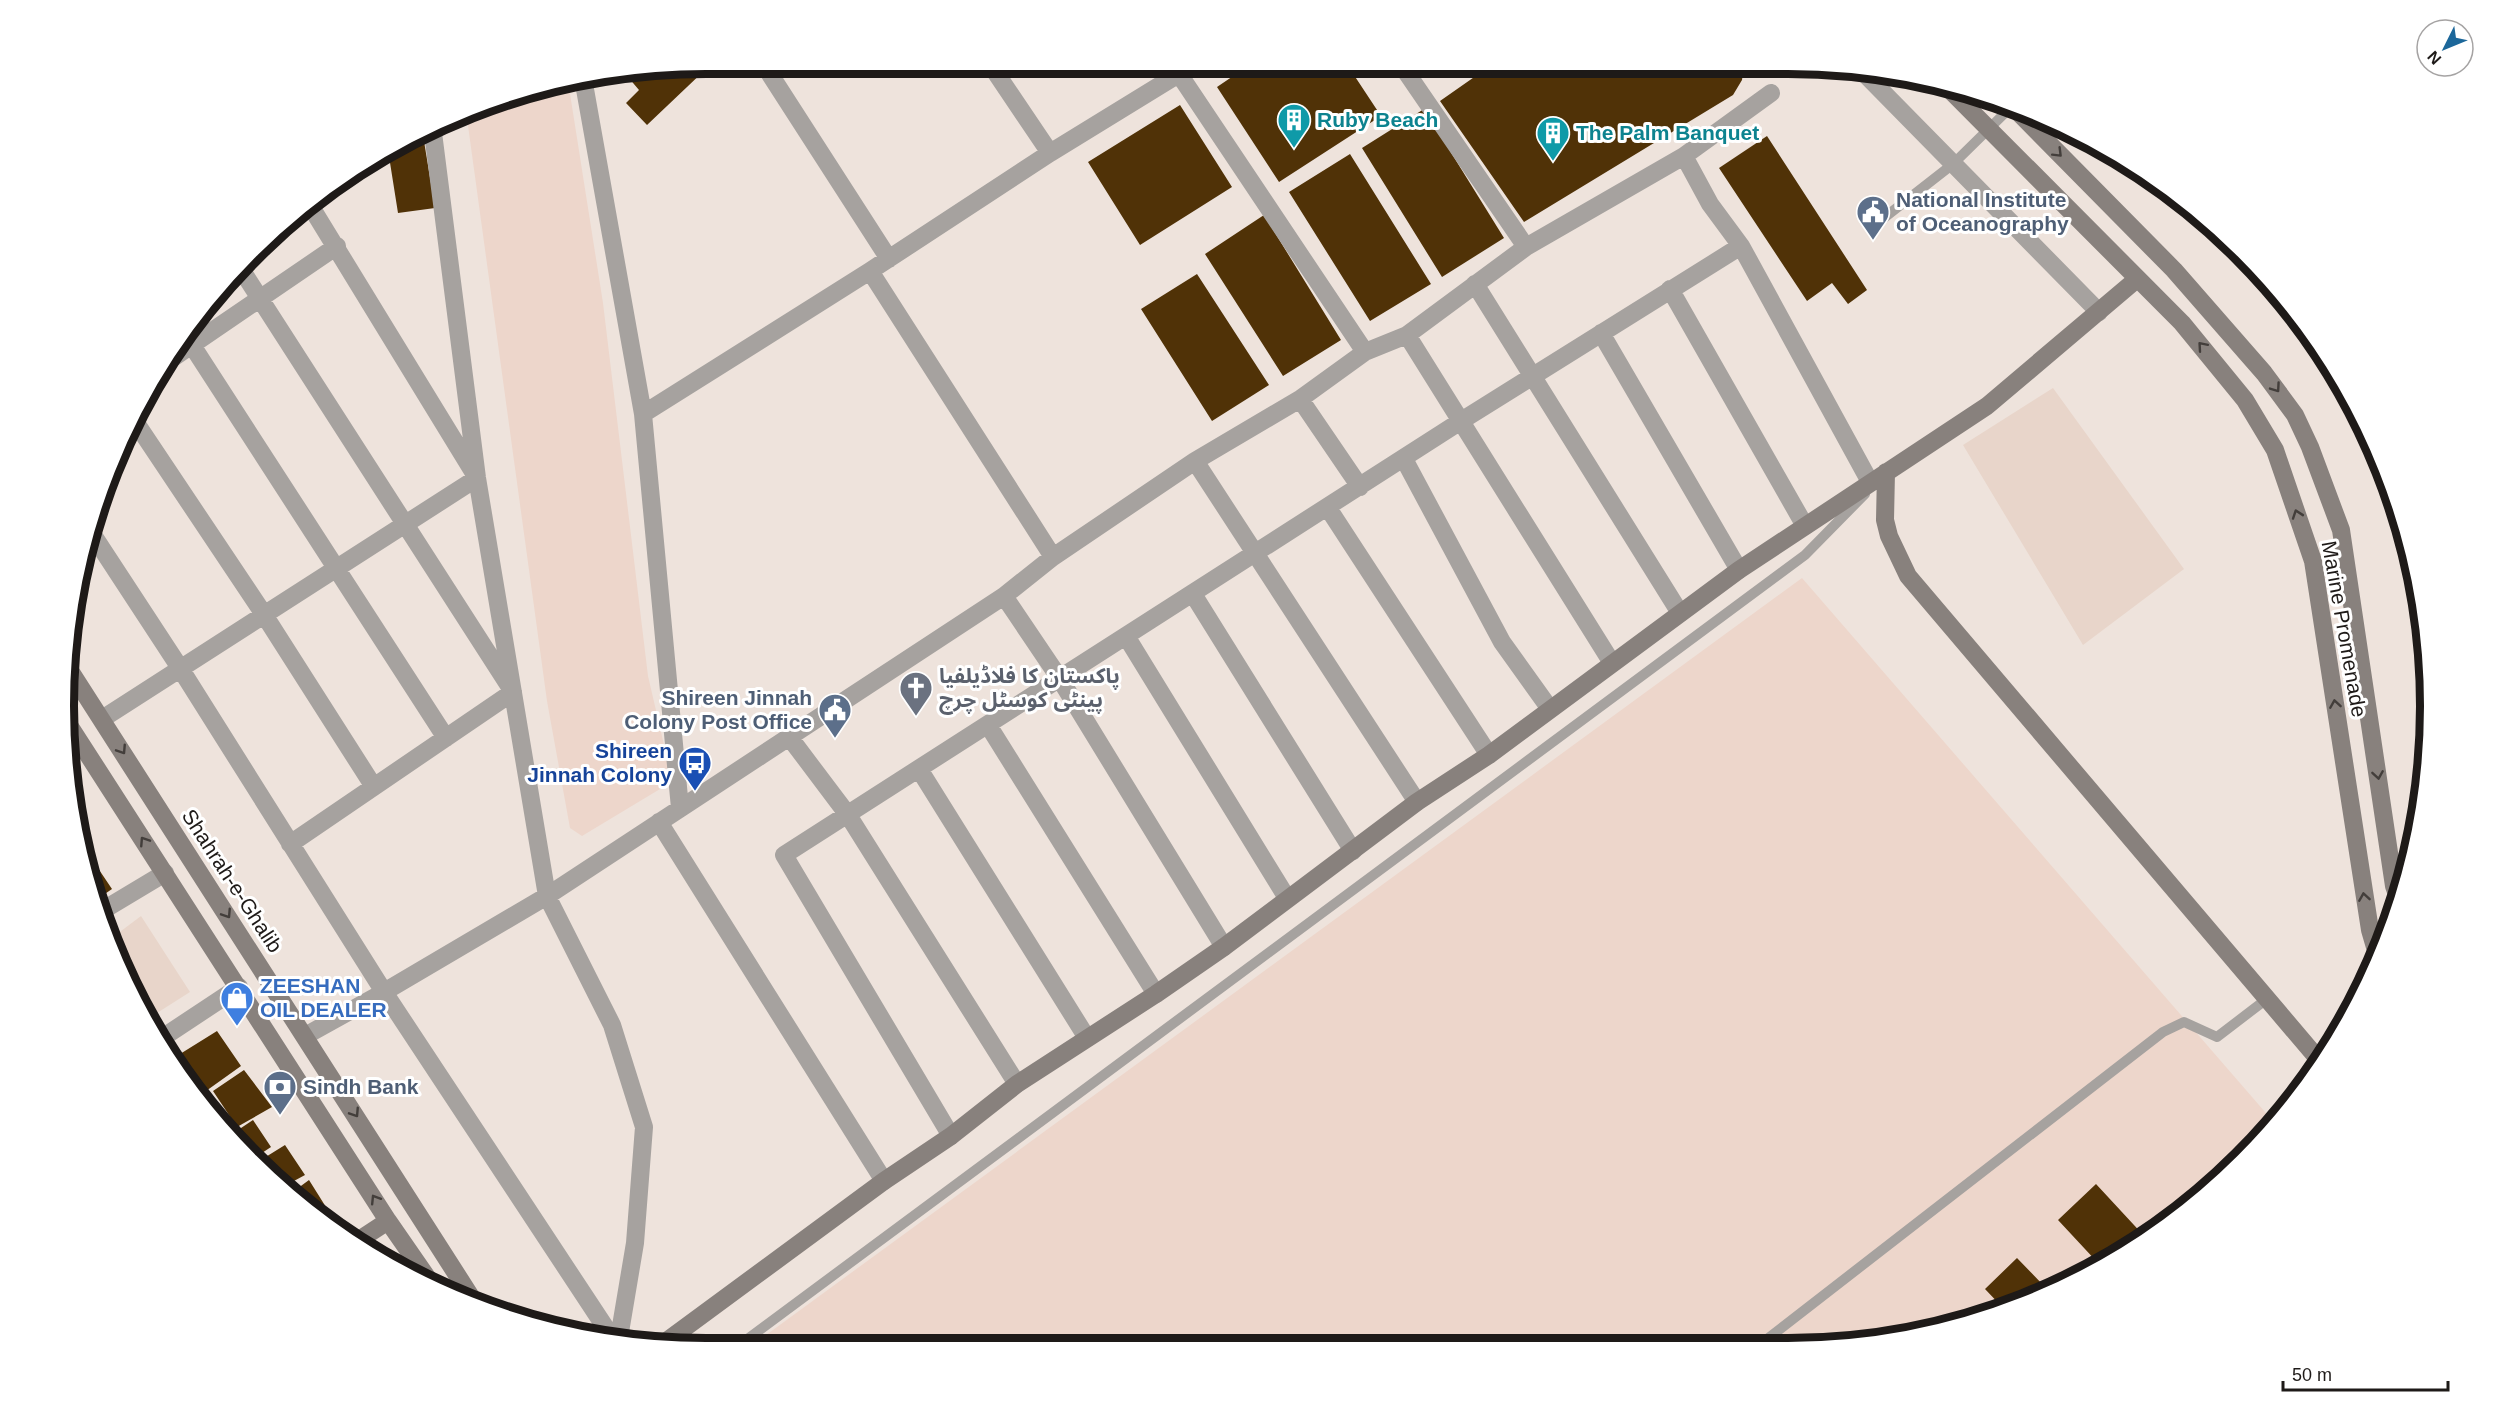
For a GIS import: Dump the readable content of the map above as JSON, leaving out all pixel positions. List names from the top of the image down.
{
  "streets": {
    "main road": ["Marine Promenade", "Shahrah-e-Ghalib"]
  },
  "places": {
    "building": ["Ruby Beach", "The Palm Banquet"],
    "public building": ["National Institute of Oceanography", "Shireen Jinnah Colony Post Office"],
    "church": ["پاکستان کا فلاڈیلفیا پینٹی کوسٹل چرچ"],
    "bus stop": ["Shireen Jinnah Colony"],
    "shop": ["ZEESHAN OIL DEALER"],
    "bank": ["Sindh Bank"]
  },
  "scale_bar": "50 m",
  "north": "bottom left"
}
